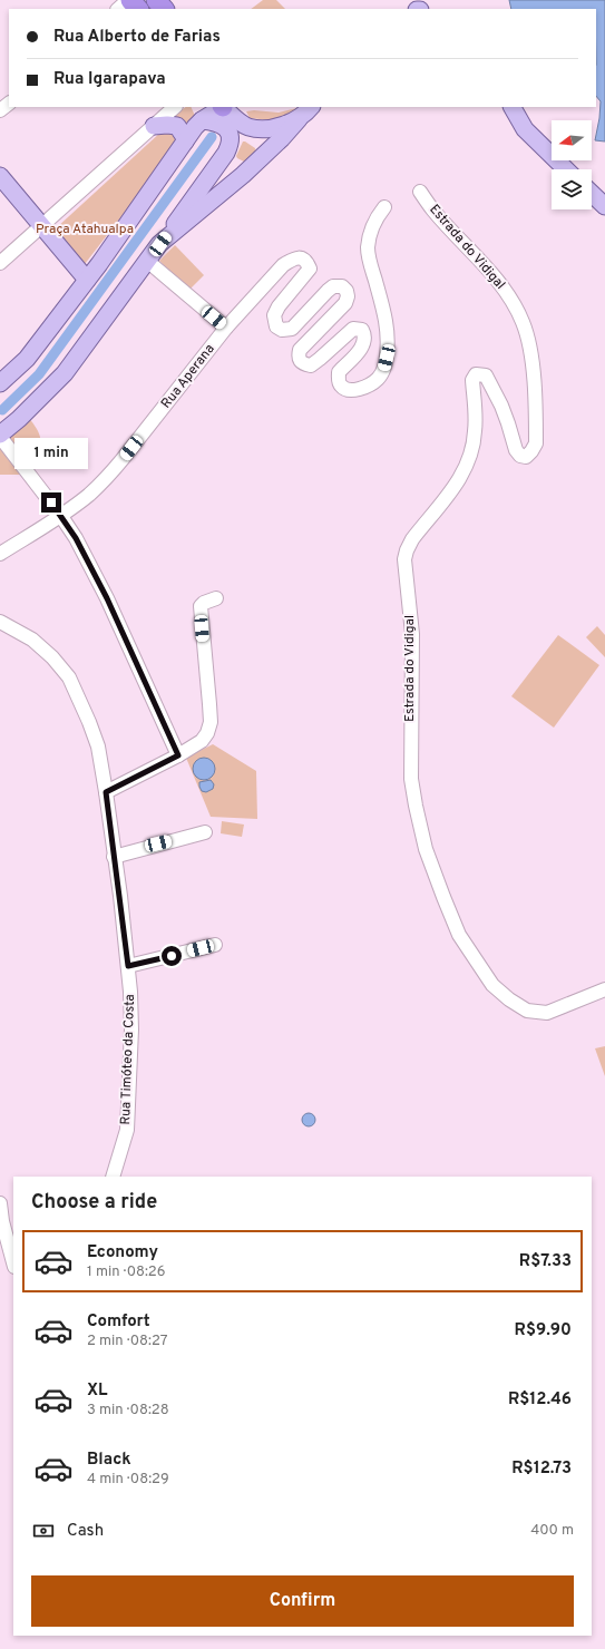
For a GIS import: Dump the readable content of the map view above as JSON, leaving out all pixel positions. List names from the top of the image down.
{
  "streets": {
    "street": ["Estrada do Vidigal", "Rua Aperana", "Rua Timóteo da Costa"]
  },
  "parks": ["Praça Atahualpa"],
  "north": "left",
  "page": {
    "banner": ["Rua Alberto de Farias", "Rua Igarapava"],
    "bubble": "1 min",
    "heading": "Choose a ride",
    "list": [
      {
        "name": "Economy",
        "note": "1 min · 08:26",
        "value": "R$7.33"
      },
      {
        "name": "Comfort",
        "note": "2 min · 08:27",
        "value": "R$9.90"
      },
      {
        "name": "XL",
        "note": "3 min · 08:28",
        "value": "R$12.46"
      },
      {
        "name": "Black",
        "note": "4 min · 08:29",
        "value": "R$12.73"
      }
    ],
    "pay": ["Cash", "400 m"],
    "buttons": "Confirm"
  }
}
